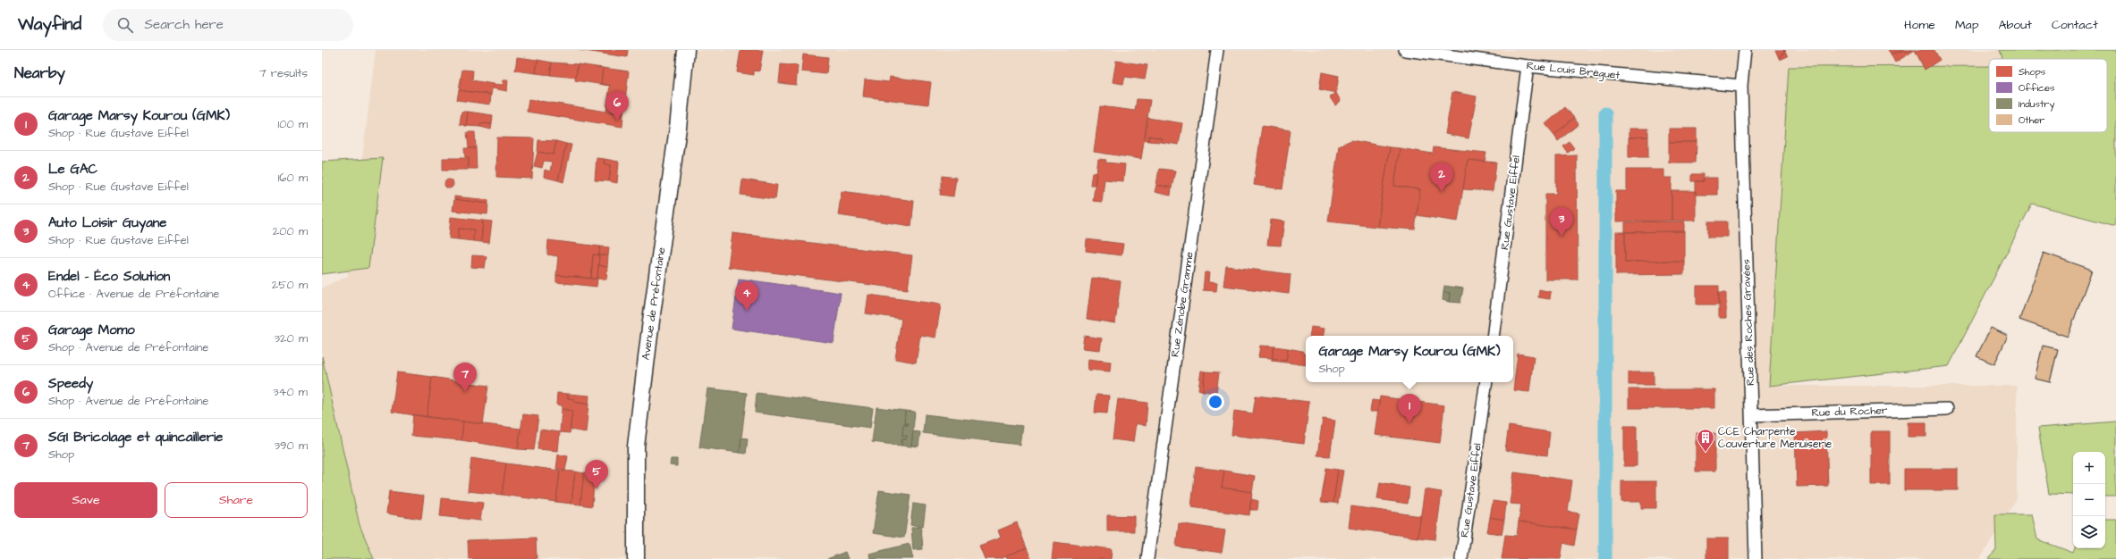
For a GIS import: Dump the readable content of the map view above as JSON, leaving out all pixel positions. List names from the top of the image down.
{
  "streets": {
    "main road": ["Avenue de Préfontaine"],
    "street": [
      "Rue Louis Brèguet",
      "Rue Gustave Eiffel",
      "Rue Zénobe Gramme",
      "Rue des Roches Gravées",
      "Rue du Rocher"
    ]
  },
  "crossings": [
    ["Rue Louis Brèguet", "Rue Gustave Eiffel"],
    ["Rue Louis Brèguet", "Rue des Roches Gravées"],
    ["Rue des Roches Gravées", "Rue du Rocher"]
  ],
  "places": {
    "building": ["CCE Charpente Couverture Menuiserie"]
  },
  "legend": [
    "Shops",
    "Offices",
    "Industry",
    "Other"
  ],
  "page": {
    "header": "Wayfind",
    "search": "Search here",
    "nav": [
      "Home",
      "Map",
      "About",
      "Contact"
    ],
    "heading": ["Nearby", "7 results"],
    "pins": [
      "6",
      "2",
      "3",
      "4",
      "7",
      "1",
      "5"
    ],
    "list": [
      {
        "mark": "1",
        "name": "Garage Marsy Kourou (GMK)",
        "note": "Shop · Rue Gustave Eiffel",
        "value": "100 m"
      },
      {
        "mark": "2",
        "name": "Le GAC",
        "note": "Shop · Rue Gustave Eiffel",
        "value": "160 m"
      },
      {
        "mark": "3",
        "name": "Auto Loisir Guyane",
        "note": "Shop · Rue Gustave Eiffel",
        "value": "200 m"
      },
      {
        "mark": "4",
        "name": "Endel - Éco Solution",
        "note": "Office · Avenue de Préfontaine",
        "value": "250 m"
      },
      {
        "mark": "5",
        "name": "Garage Momo",
        "note": "Shop · Avenue de Préfontaine",
        "value": "320 m"
      },
      {
        "mark": "6",
        "name": "Speedy",
        "note": "Shop · Avenue de Préfontaine",
        "value": "340 m"
      },
      {
        "mark": "7",
        "name": "SGI Bricolage et quincaillerie",
        "note": "Shop",
        "value": "390 m"
      }
    ],
    "popup": ["Garage Marsy Kourou (GMK)", "Shop"],
    "map_buttons": ["+", "−"],
    "buttons": ["Save", "Share"]
  }
}
